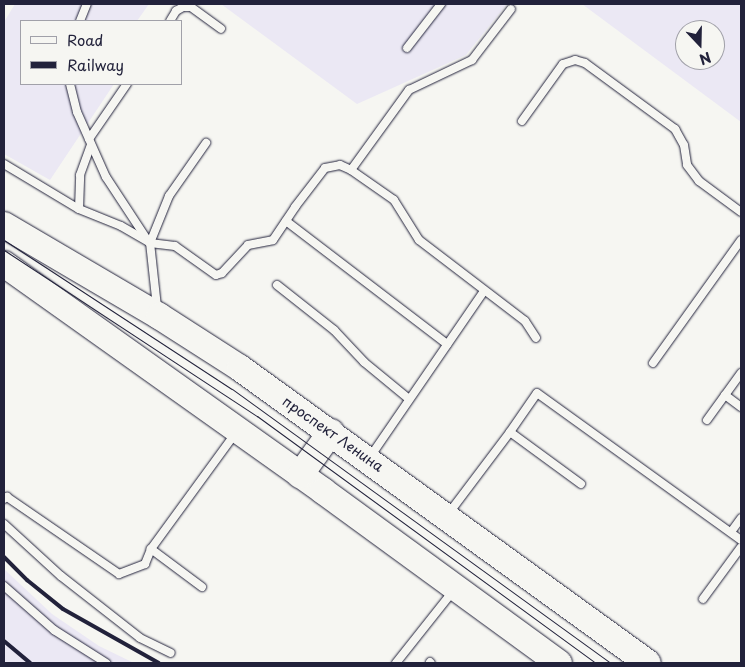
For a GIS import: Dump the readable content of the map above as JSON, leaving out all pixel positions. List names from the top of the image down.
{
  "streets": {
    "main road": ["проспект Ленина"]
  },
  "legend": ["Road", "Railway"],
  "north": "bottom"
}
